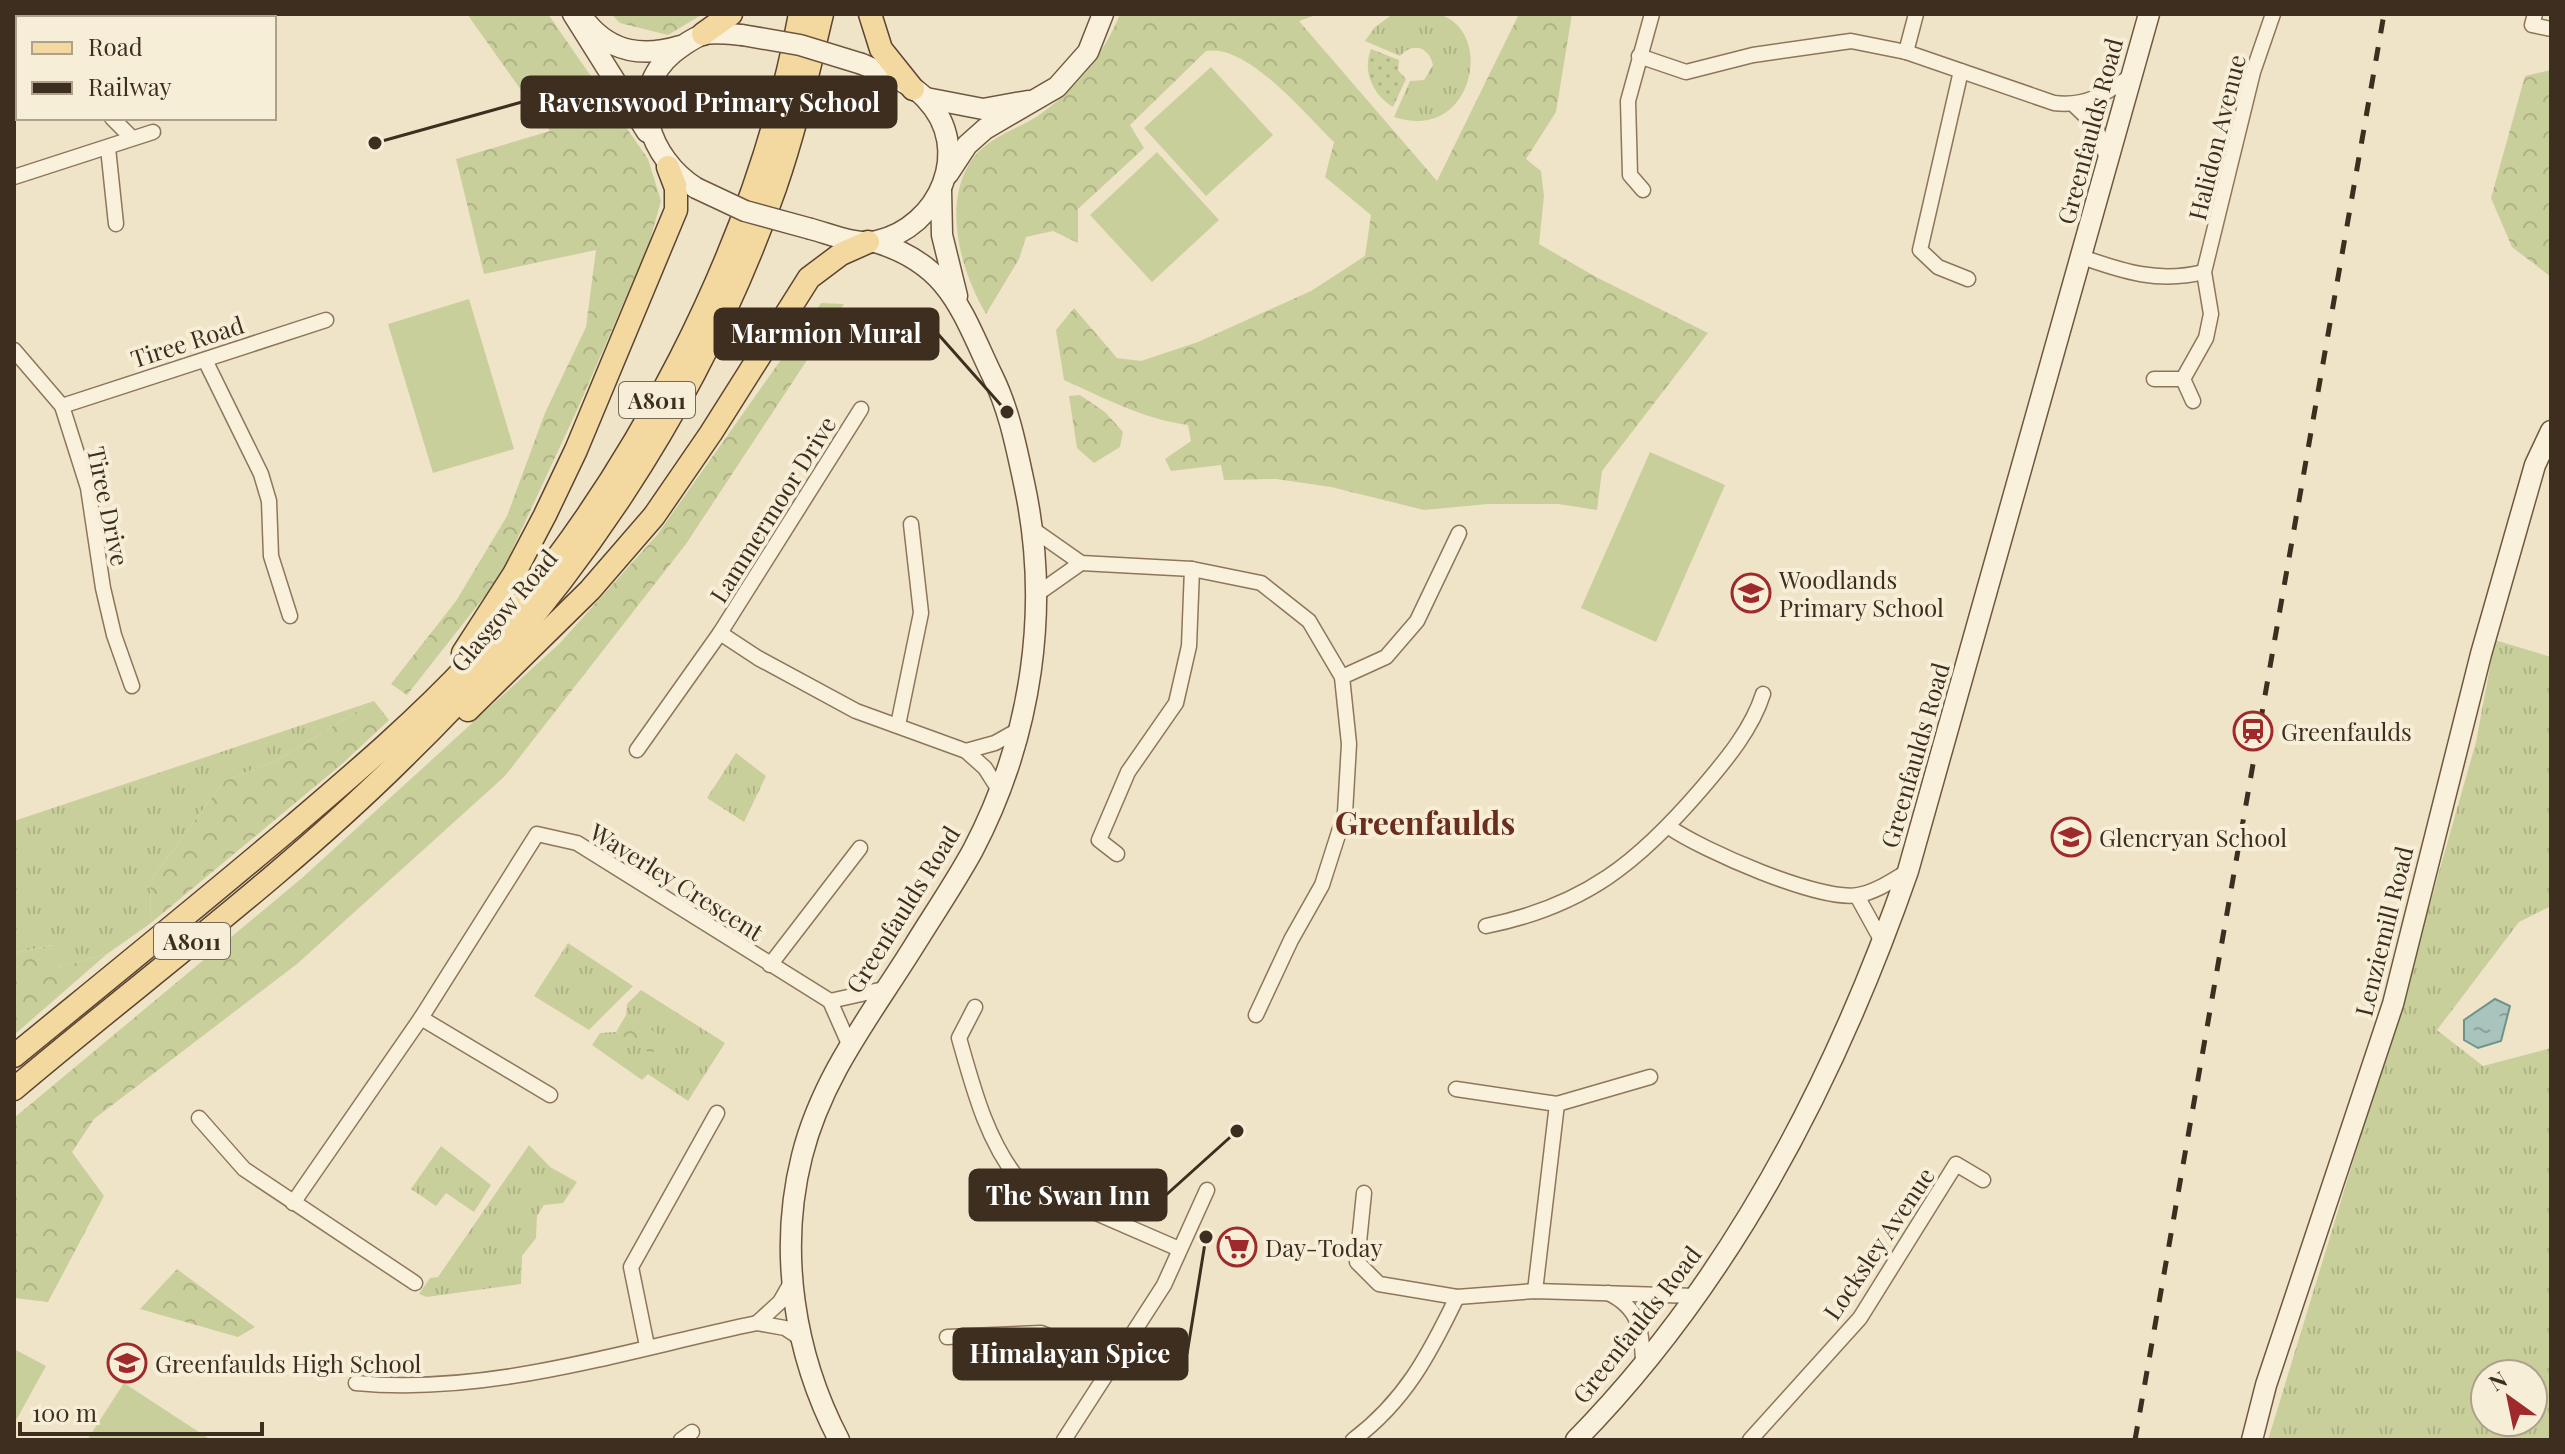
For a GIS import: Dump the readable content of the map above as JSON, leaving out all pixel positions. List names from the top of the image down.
{
  "streets": {
    "main road": ["A8011", "Glasgow Road"],
    "street": [
      "Greenfaulds Road",
      "Halidon Avenue",
      "Tiree Road",
      "Tiree Drive",
      "Lammermoor Drive",
      "Waverley Crescent",
      "Lenziemill Road",
      "Locksley Avenue"
    ]
  },
  "crossings": [
    ["Tiree Road", "Tiree Drive"]
  ],
  "districts": ["Greenfaulds"],
  "places": {
    "other": [
      "Ravenswood Primary School",
      "Marmion Mural",
      "The Swan Inn",
      "Himalayan Spice"
    ],
    "school or university": ["Woodlands Primary School", "Glencryan School", "Greenfaulds High School"],
    "station": ["Greenfaulds"],
    "supermarket": ["Day-Today"]
  },
  "legend": ["Road", "Railway"],
  "scale_bar": "100 m",
  "north": "top left"
}
